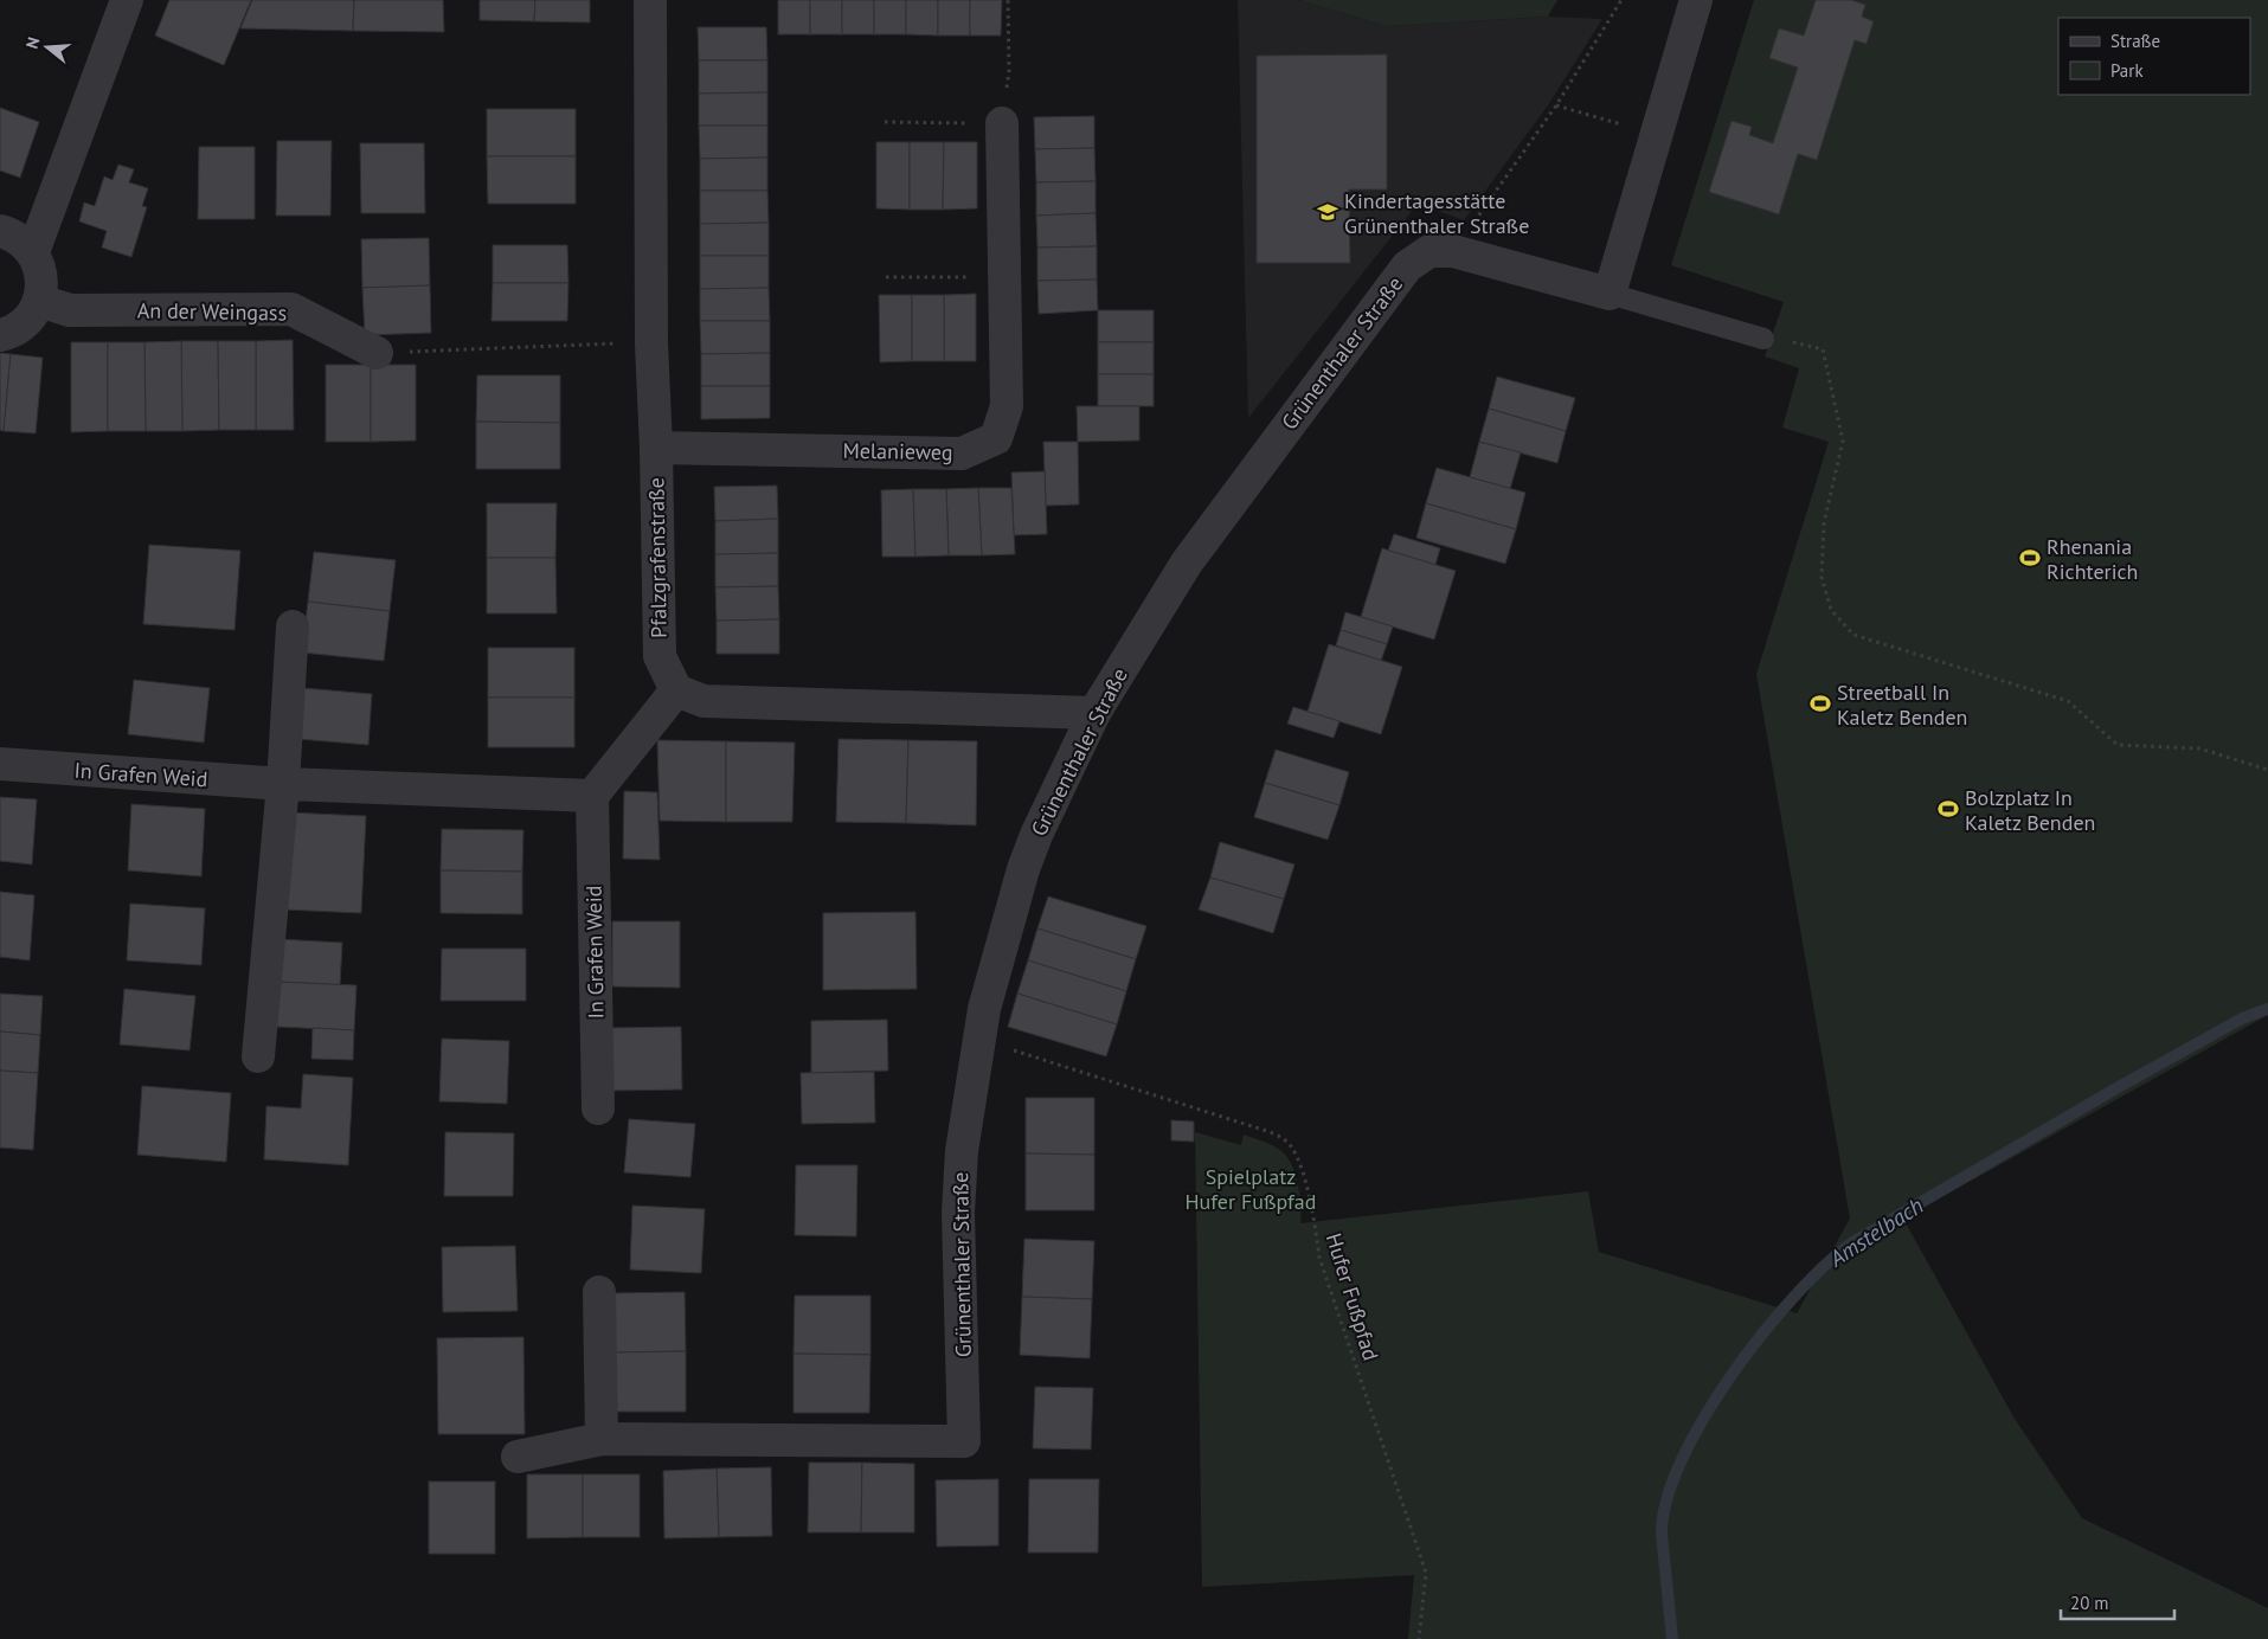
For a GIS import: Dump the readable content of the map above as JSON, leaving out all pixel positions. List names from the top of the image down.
{
  "streets": {
    "street": [
      "An der Weingass",
      "Grünenthaler Straße",
      "Melanieweg",
      "Pfalzgrafenstraße",
      "In Grafen Weid"
    ],
    "path": ["Hufer Fußpfad"]
  },
  "crossings": [
    ["Grünenthaler Straße", "Hufer Fußpfad"],
    ["Melanieweg", "Pfalzgrafenstraße"]
  ],
  "water": ["Amstelbach"],
  "parks": ["Spielplatz Hufer Fußpfad"],
  "places": {
    "school or university": ["Kindertagesstätte Grünenthaler Straße"],
    "sports": ["Rhenania Richterich", "Streetball In Kaletz Benden", "Bolzplatz In Kaletz Benden"]
  },
  "legend": ["Straße", "Park"],
  "scale_bar": "20 m",
  "north": "left"
}
